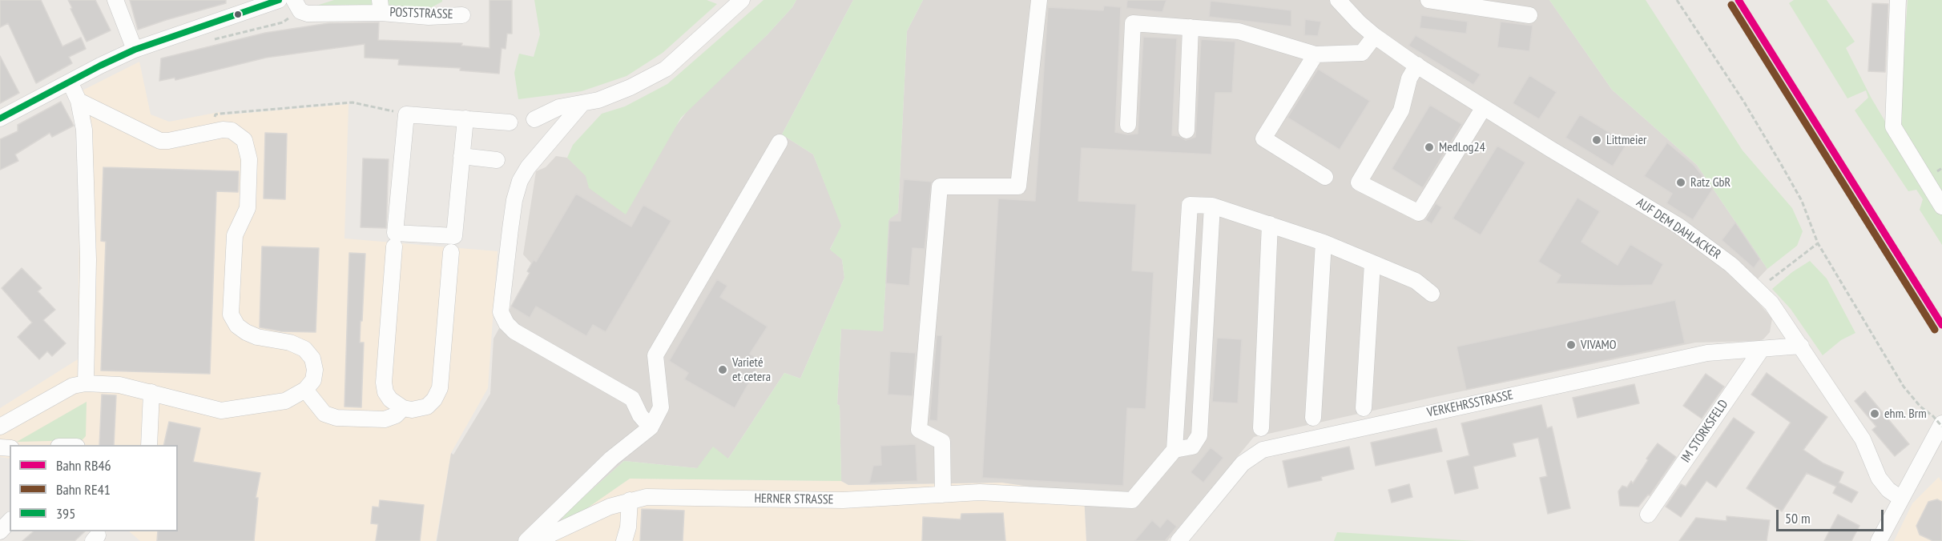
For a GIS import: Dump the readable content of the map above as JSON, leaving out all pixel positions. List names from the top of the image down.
{
  "streets": {
    "street": [
      "POSTSTRASSE",
      "AUF DEM DAHLACKER",
      "VERKEHRSSTRASSE",
      "IM STORKSFELD",
      "HERNER STRASSE"
    ]
  },
  "crossings": [
    ["AUF DEM DAHLACKER", "VERKEHRSSTRASSE"],
    ["VERKEHRSSTRASSE", "IM STORKSFELD"]
  ],
  "places": [
    "Littmeier",
    "MedLog24",
    "Ratz GbR",
    "VIVAMO",
    "Varieté et cetera",
    "ehm. Brm"
  ],
  "lines": ["rail line RB46", "transit line 395", "rail line RE41"],
  "legend": ["Bahn RB46", "Bahn RE41", "395"],
  "scale_bar": "50 m"
}
